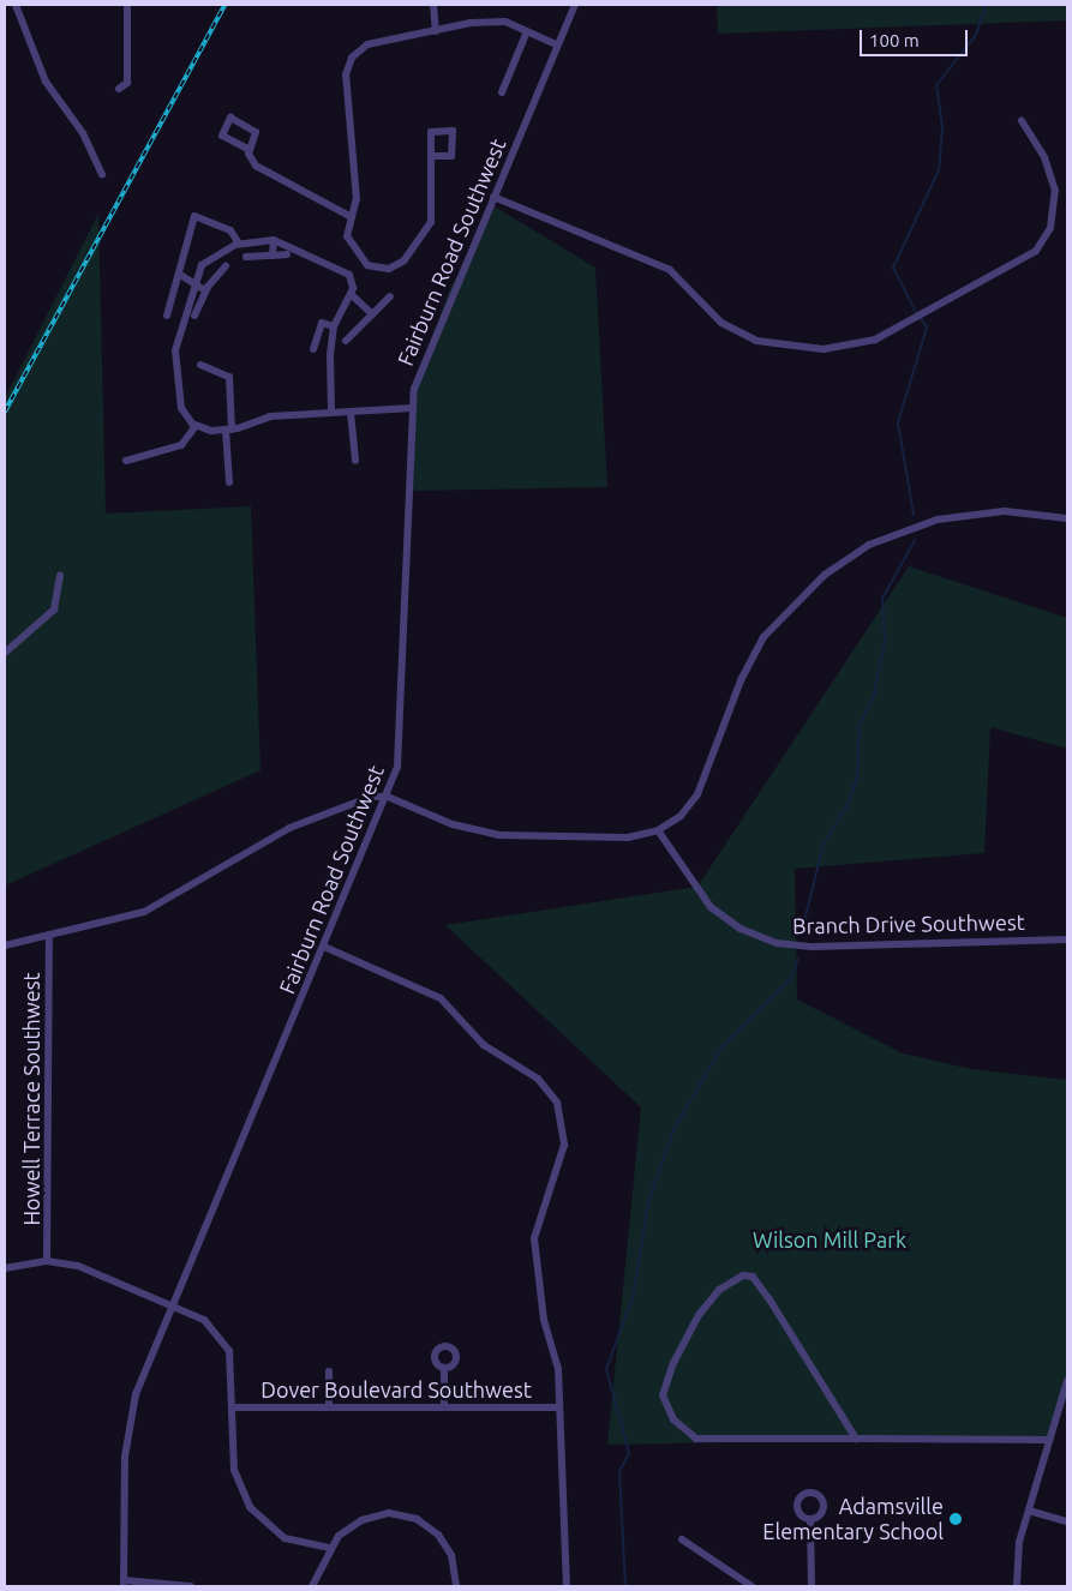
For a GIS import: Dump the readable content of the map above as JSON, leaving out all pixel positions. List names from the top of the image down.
{
  "streets": {
    "street": [
      "Fairburn Road Southwest",
      "Branch Drive Southwest",
      "Howell Terrace Southwest",
      "Dover Boulevard Southwest"
    ]
  },
  "parks": ["Wilson Mill Park"],
  "places": ["Adamsville Elementary School"],
  "scale_bar": "100 m"
}
